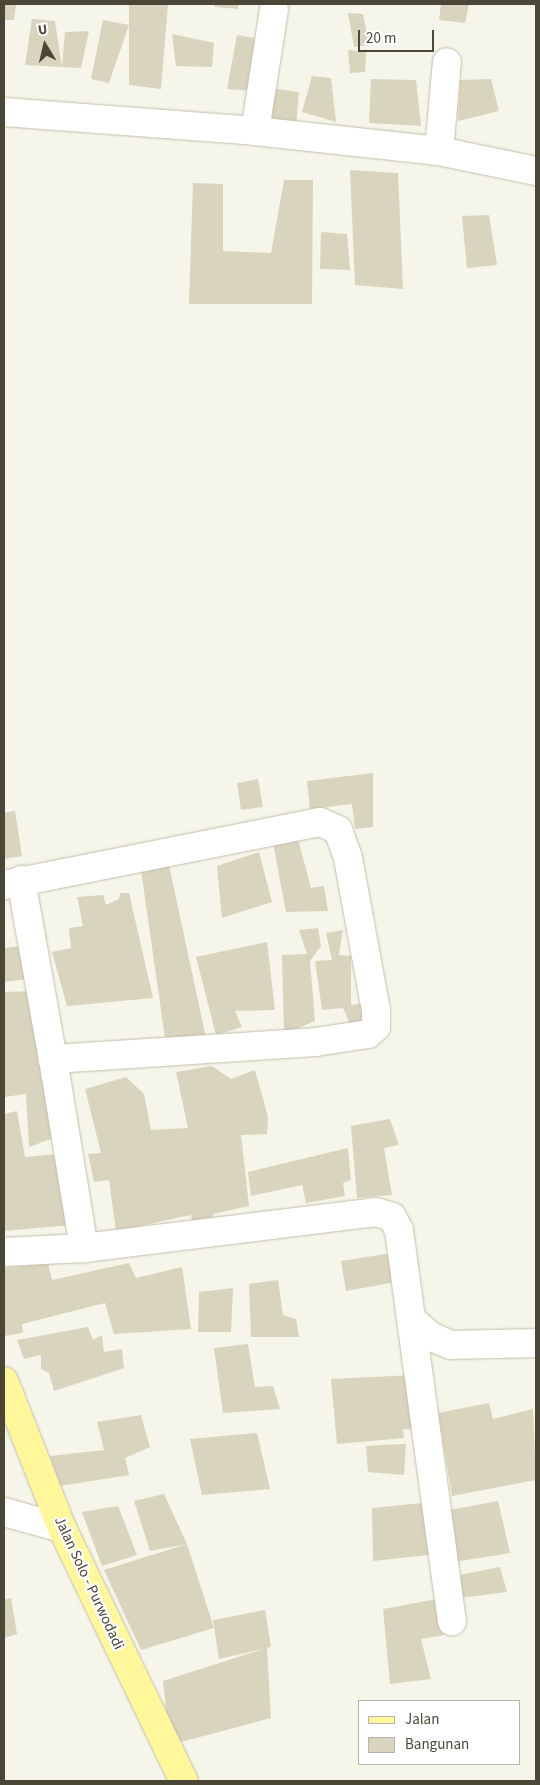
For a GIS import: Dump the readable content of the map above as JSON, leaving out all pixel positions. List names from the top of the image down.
{
  "streets": {
    "main road": ["Jalan Solo - Purwodadi"]
  },
  "legend": ["Jalan", "Bangunan"],
  "scale_bar": "20 m",
  "north": "top"
}
